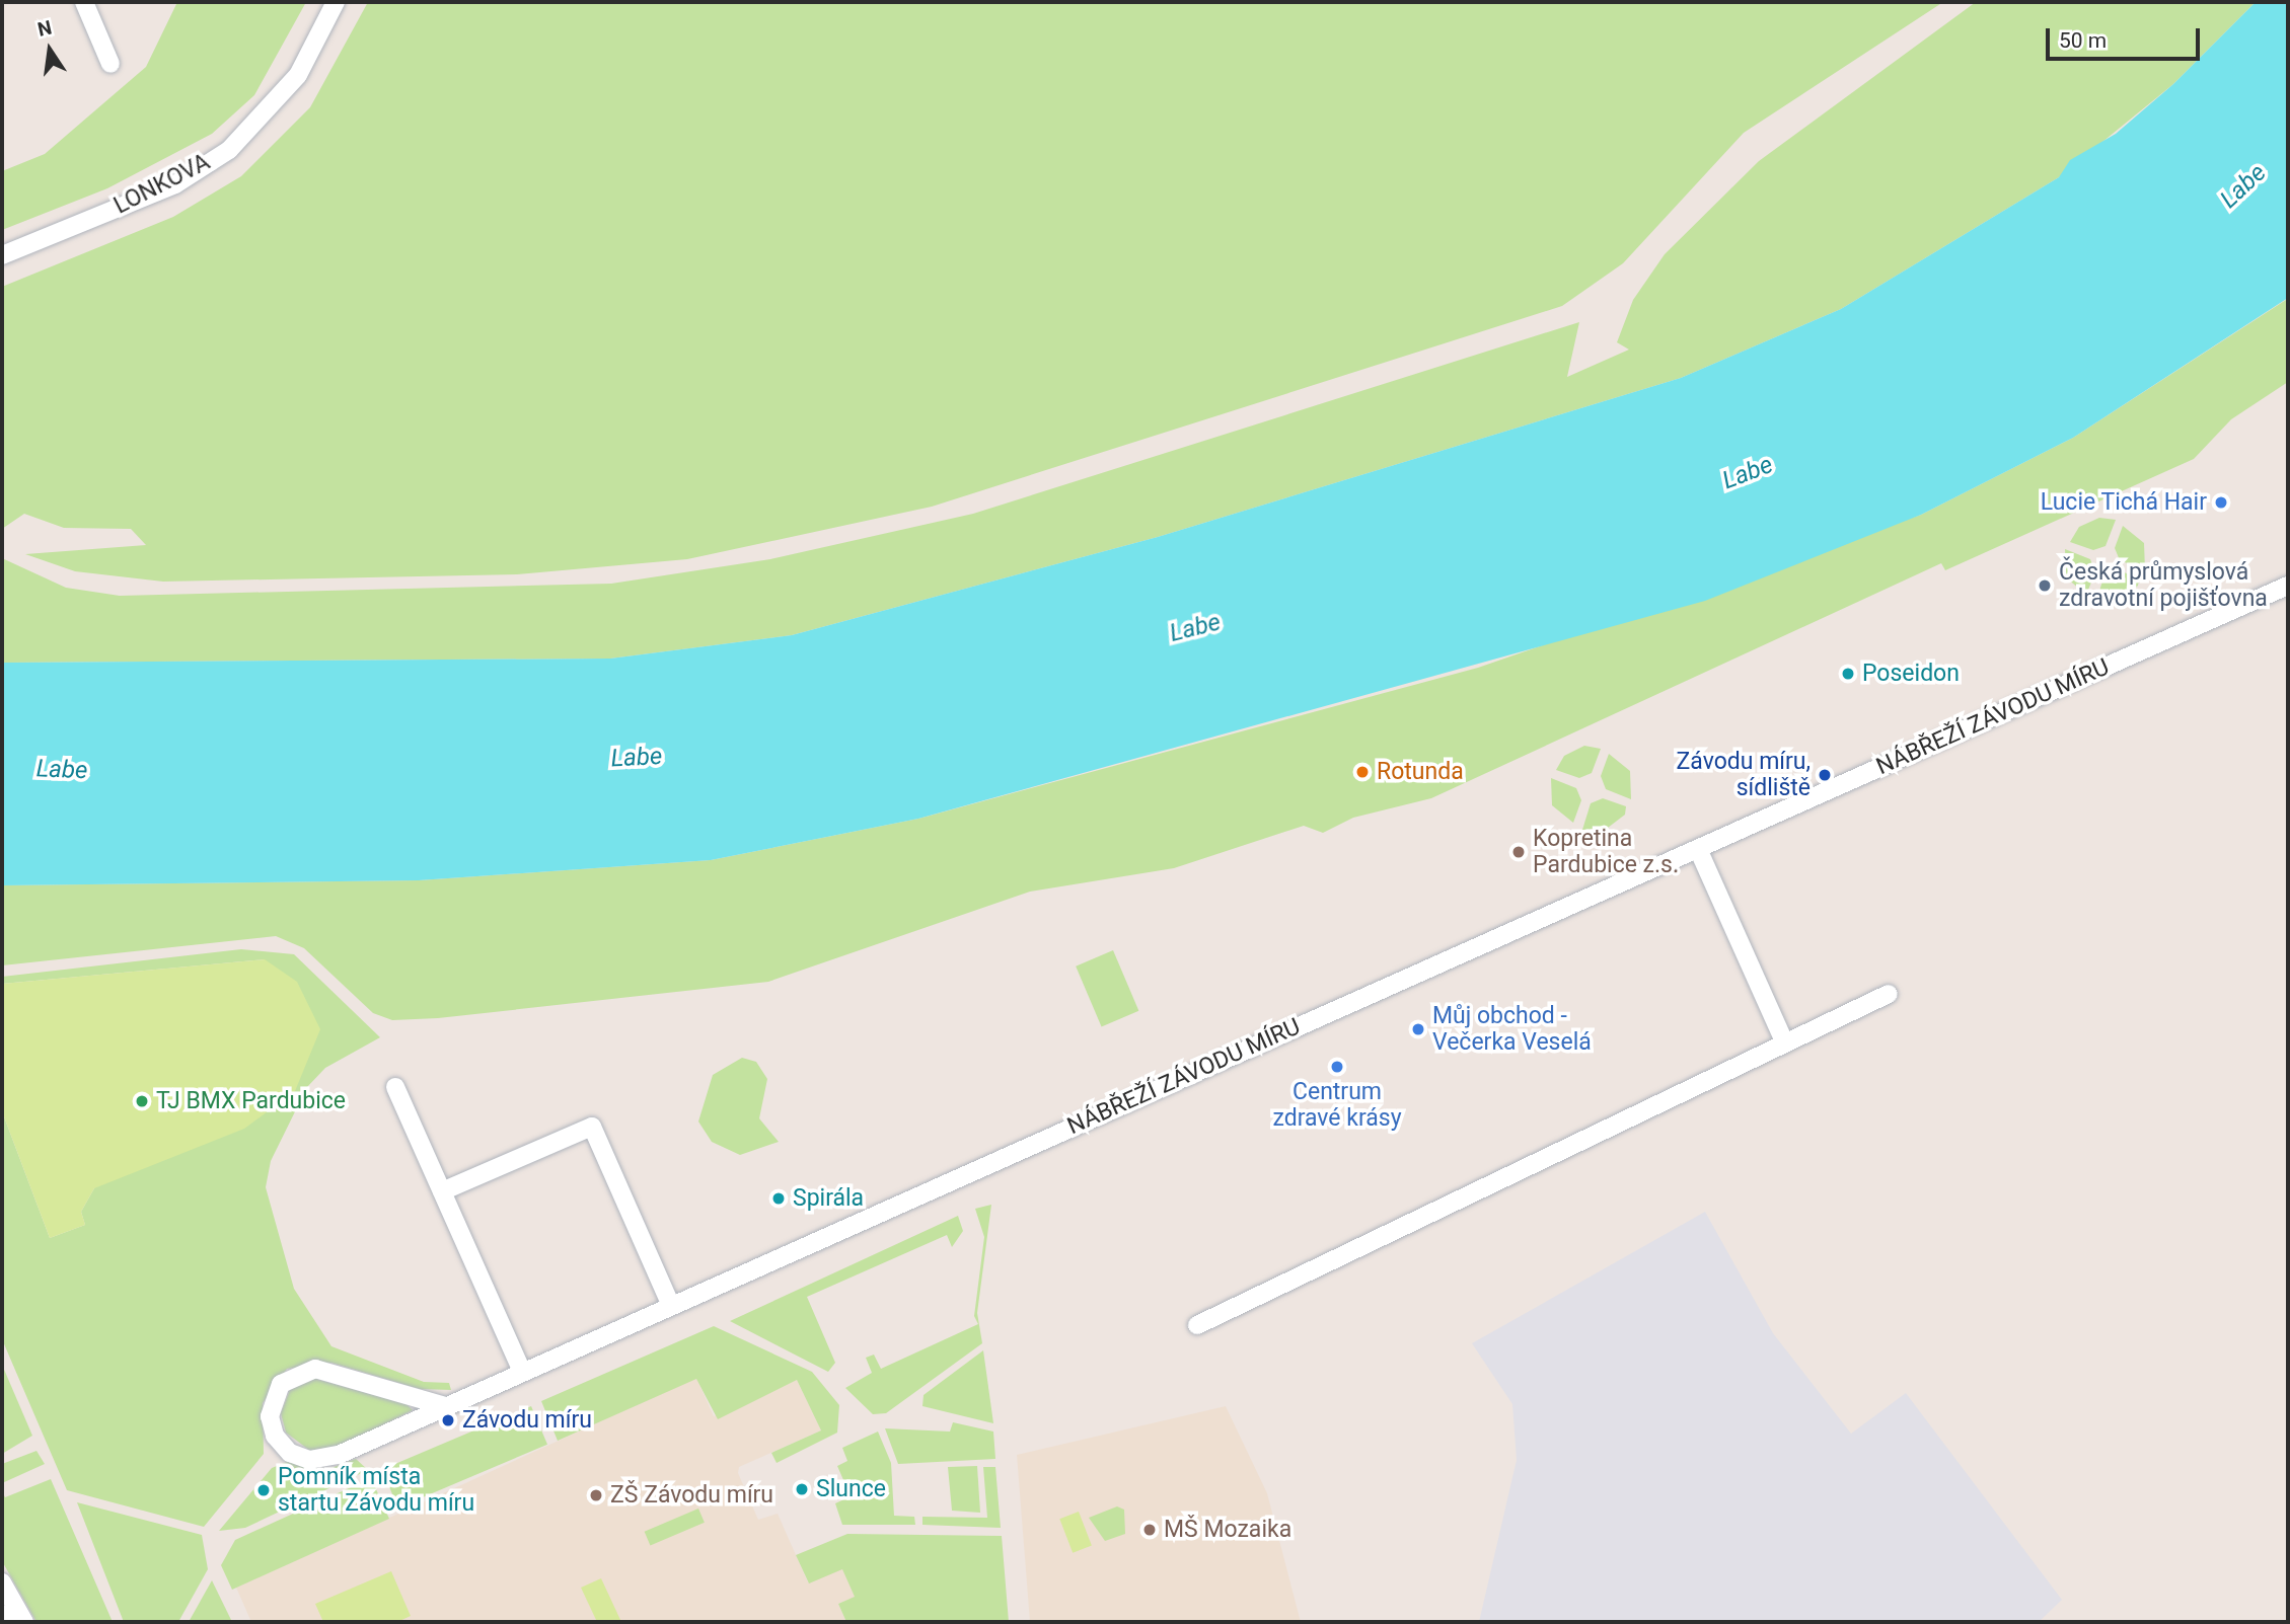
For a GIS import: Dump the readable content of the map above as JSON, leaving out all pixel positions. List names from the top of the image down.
{
  "streets": {
    "street": ["LONKOVA", "NÁBŘEŽÍ ZÁVODU MÍRU"]
  },
  "water": ["Labe"],
  "places": [
    "Lucie Tichá Hair",
    "Česká průmyslová zdravotní pojišťovna",
    "Poseidon",
    "Rotunda",
    "Závodu míru, sídliště",
    "Kopretina Pardubice z.s.",
    "Můj obchod - Večerka Veselá",
    "Centrum zdravé krásy",
    "TJ BMX Pardubice",
    "Spirála",
    "Závodu míru",
    "Slunce",
    "Pomník místa startu Závodu míru",
    "ZŠ Závodu míru",
    "MŠ Mozaika"
  ],
  "scale_bar": "50 m",
  "north": "top"
}
